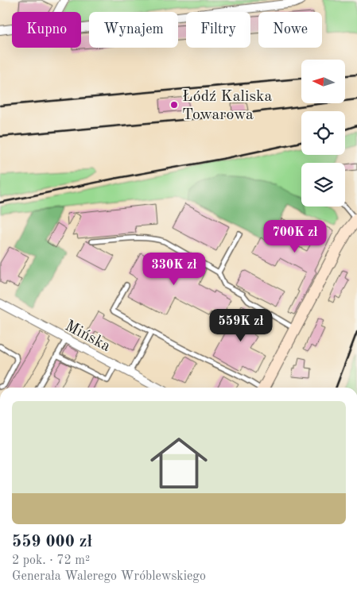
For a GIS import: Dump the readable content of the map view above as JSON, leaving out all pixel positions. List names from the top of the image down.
{
  "streets": {
    "street": ["Mińska"]
  },
  "places": ["Łódź Kaliska Towarowa"],
  "north": "left",
  "page": {
    "chip": [
      "Kupno",
      "Wynajem",
      "Filtry",
      "Nowe"
    ],
    "price": ["700K zł", "330K zł", "559K zł"],
    "list": [
      {
        "name": "559 000 zł",
        "note": "2 pok. · 72 m² · Generała Walerego Wróblewskiego"
      }
    ]
  }
}
